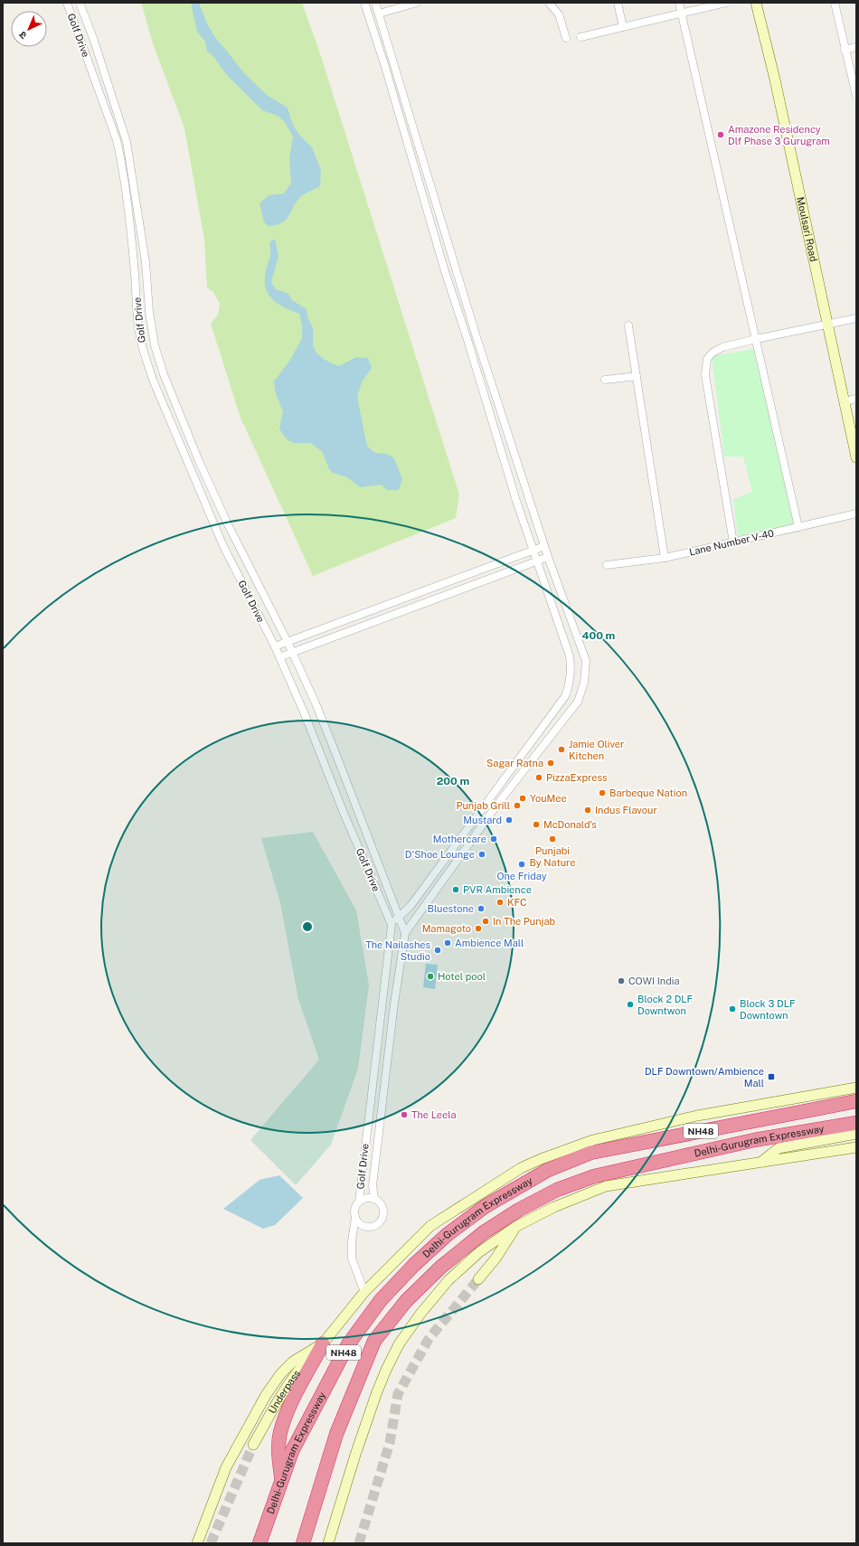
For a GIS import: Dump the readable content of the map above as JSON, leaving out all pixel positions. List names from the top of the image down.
{
  "streets": {
    "highway": ["NH48", "Delhi-Gurugram Expressway"],
    "main road": ["Moulsari Road", "Underpass"],
    "street": ["Golf Drive", "Lane Number V-40"]
  },
  "places": {
    "other": [
      "Amazone Residency Dlf Phase 3 Gurugram",
      "Jamie Oliver Kitchen",
      "Sagar Ratna",
      "PizzaExpress",
      "Barbeque Nation",
      "YouMee",
      "Punjab Grill",
      "Indus Flavour",
      "Mustard",
      "McDonald's",
      "Mothercare",
      "Punjabi By Nature",
      "D'Shoe Lounge",
      "One Friday",
      "PVR Ambience",
      "KFC",
      "Bluestone",
      "In The Punjab",
      "Mamagoto",
      "Ambience Mall",
      "The Nailashes Studio",
      "Hotel pool",
      "COWI India",
      "Block 2 DLF Downtwon",
      "Block 3 DLF Downtown",
      "The Leela"
    ],
    "transit": ["DLF Downtown/Ambience Mall"]
  },
  "north": "bottom left",
  "rings": ["400 m", "200 m"]
}
